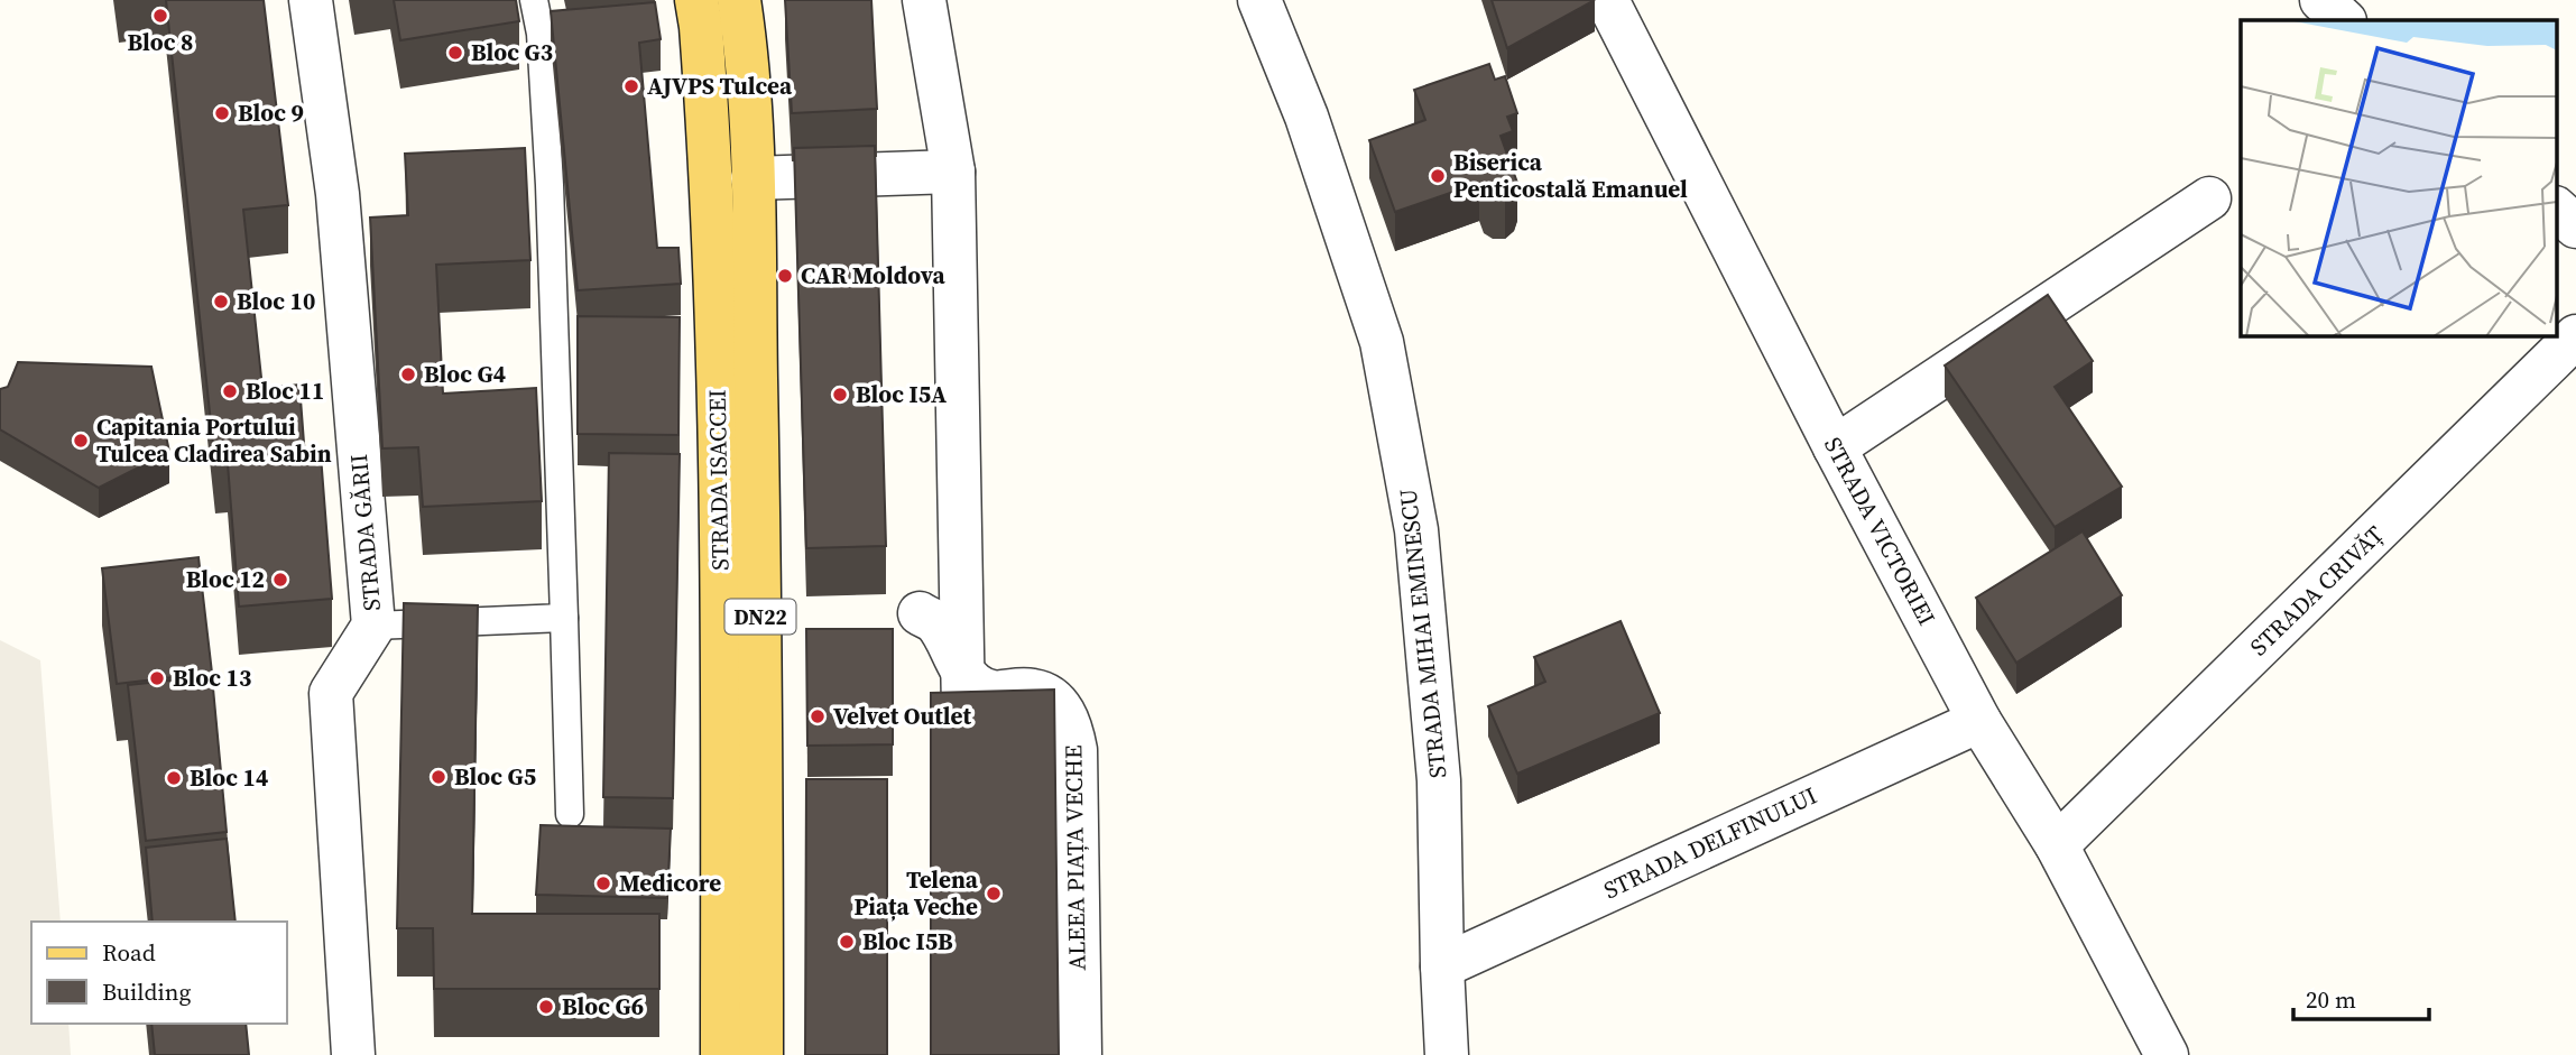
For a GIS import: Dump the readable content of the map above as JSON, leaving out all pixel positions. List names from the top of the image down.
{
  "streets": {
    "main road": ["STRADA ISACCEI", "DN22"],
    "street": [
      "STRADA VICTORIEI",
      "STRADA GĂRII",
      "STRADA CRIVĂȚ",
      "STRADA MIHAI EMINESCU",
      "STRADA DELFINULUI",
      "ALEEA PIAȚA VECHE"
    ]
  },
  "crossings": [
    ["STRADA VICTORIEI", "STRADA CRIVĂȚ"],
    ["STRADA VICTORIEI", "STRADA DELFINULUI"],
    ["STRADA MIHAI EMINESCU", "STRADA DELFINULUI"]
  ],
  "places": [
    "Bloc 8",
    "Bloc G3",
    "AJVPS Tulcea",
    "Bloc 9",
    "Biserica Penticostală Emanuel",
    "CAR Moldova",
    "Bloc 10",
    "Bloc G4",
    "Bloc 11",
    "Bloc I5A",
    "Capitania Portului Tulcea Cladirea Sabin",
    "Bloc 12",
    "Bloc 13",
    "Velvet Outlet",
    "Bloc G5",
    "Bloc 14",
    "Medicore",
    "Telena Piața Veche",
    "Bloc I5B",
    "Bloc G6"
  ],
  "legend": ["Road", "Building"],
  "scale_bar": "20 m"
}
